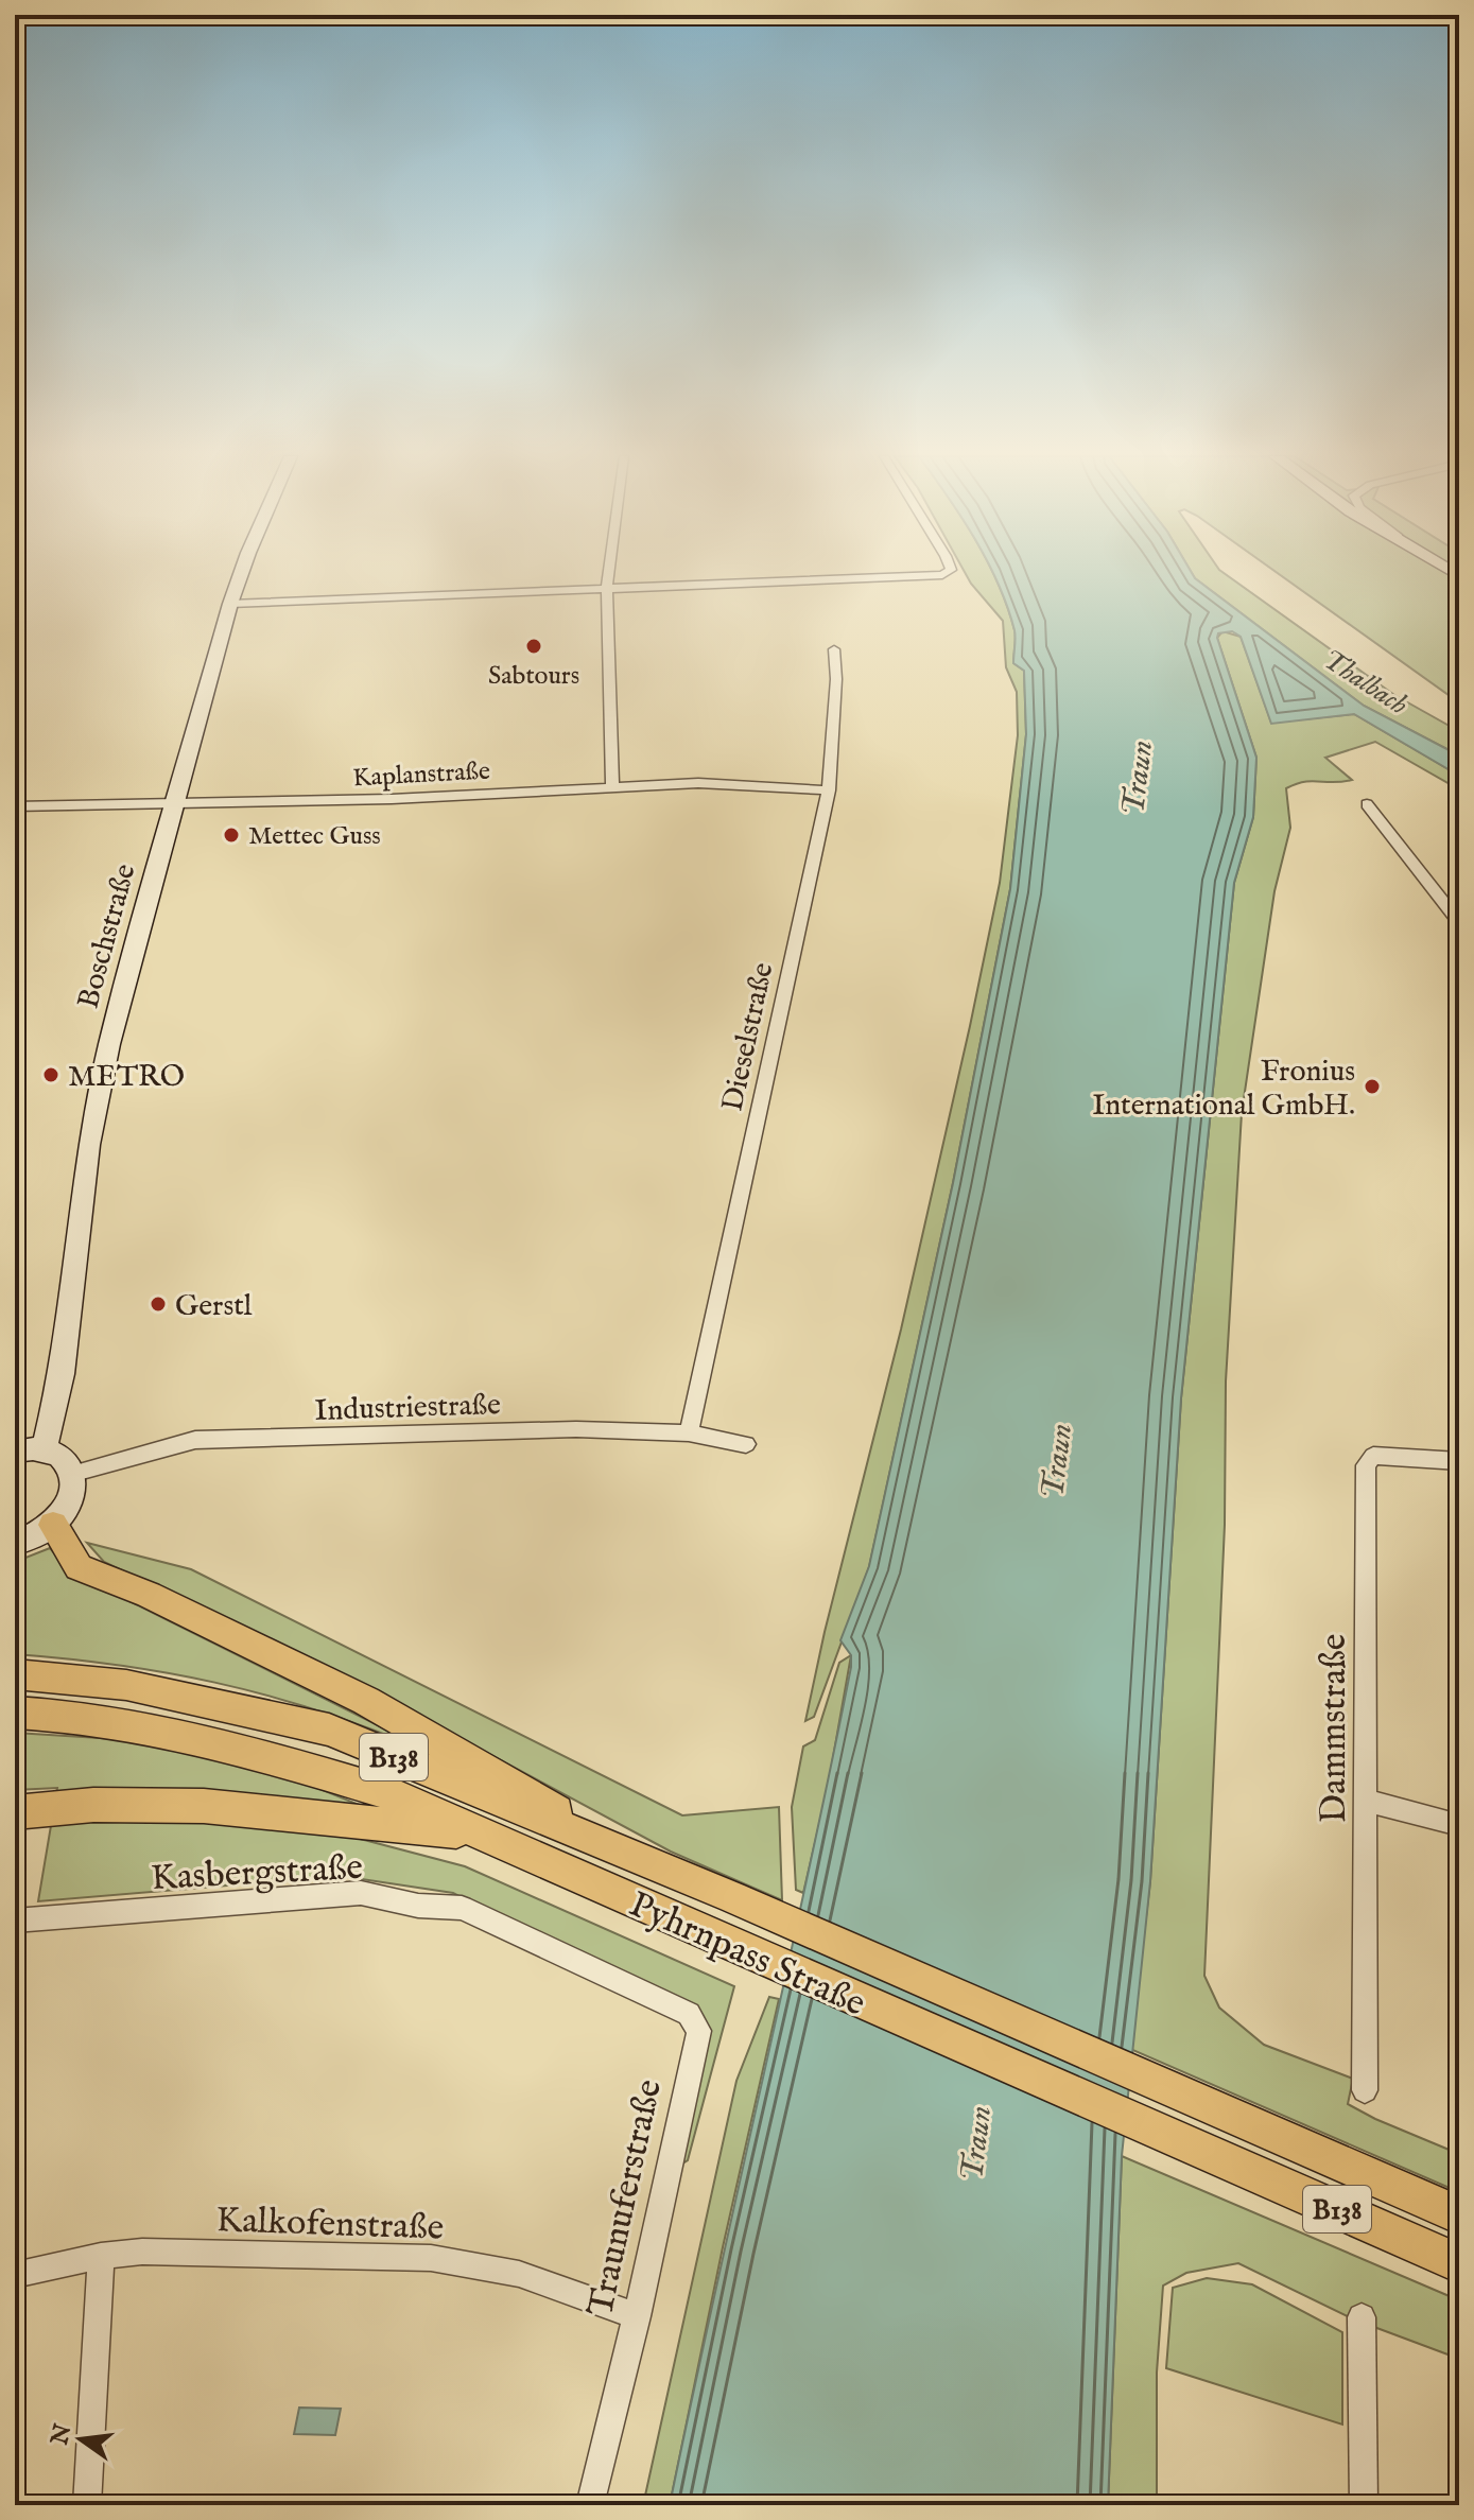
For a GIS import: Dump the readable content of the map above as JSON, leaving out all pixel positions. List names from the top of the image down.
{
  "streets": {
    "main road": ["Boschstraße", "B138", "Pyhrnpass Straße"],
    "street": [
      "Kaplanstraße",
      "Dieselstraße",
      "Industriestraße",
      "Dammstraße",
      "Kasbergstraße",
      "Traunuferstraße",
      "Kalkofenstraße"
    ]
  },
  "crossings": [
    ["Kaplanstraße", "Boschstraße"],
    ["Kaplanstraße", "Dieselstraße"],
    ["Dieselstraße", "Industriestraße"],
    ["Kasbergstraße", "Traunuferstraße"],
    ["Traunuferstraße", "Kalkofenstraße"]
  ],
  "water": ["Thalbach", "Traun"],
  "places": [
    "Sabtours",
    "Mettec Guss",
    "METRO",
    "Fronius International GmbH.",
    "Gerstl"
  ],
  "north": "left"
}
